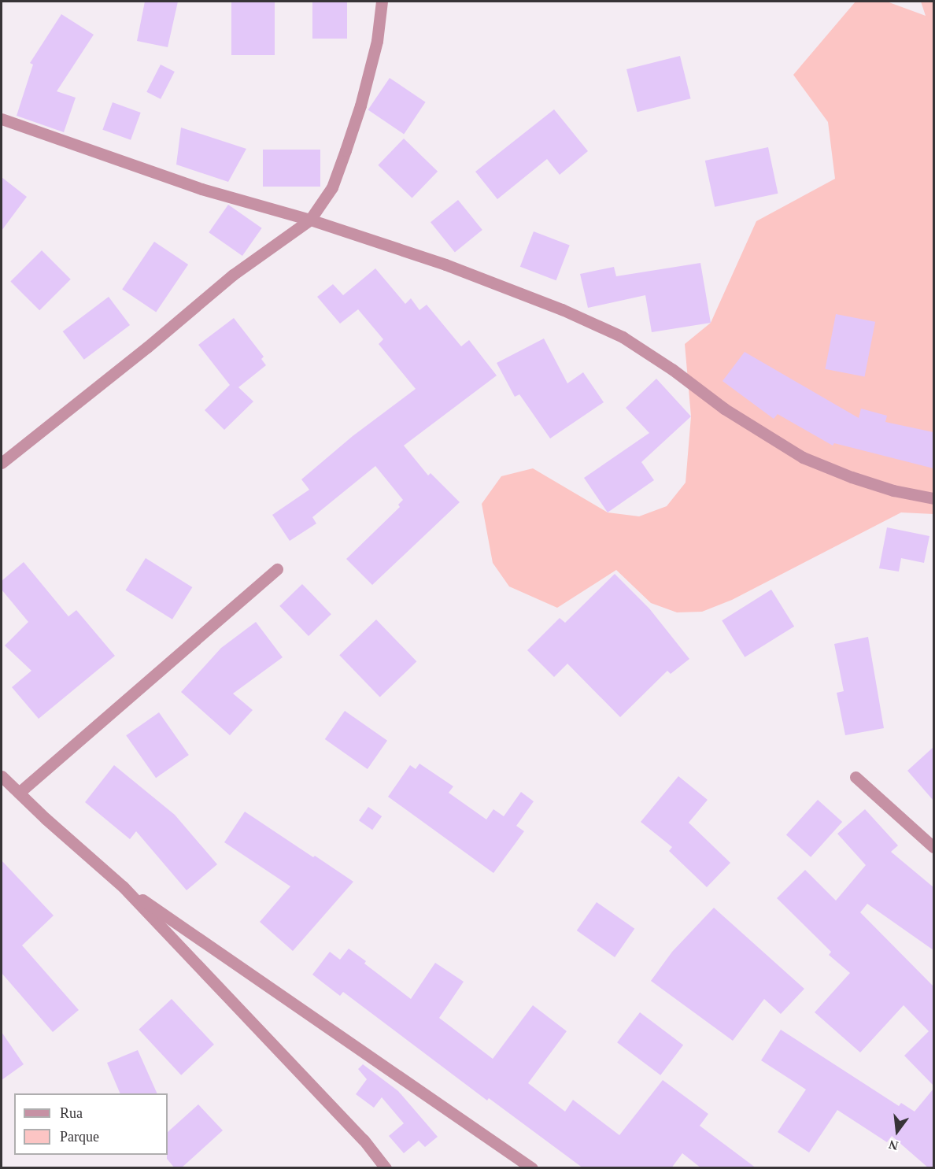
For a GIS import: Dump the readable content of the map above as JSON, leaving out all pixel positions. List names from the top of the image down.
{
  "legend": ["Rua", "Parque"],
  "north": "bottom"
}
